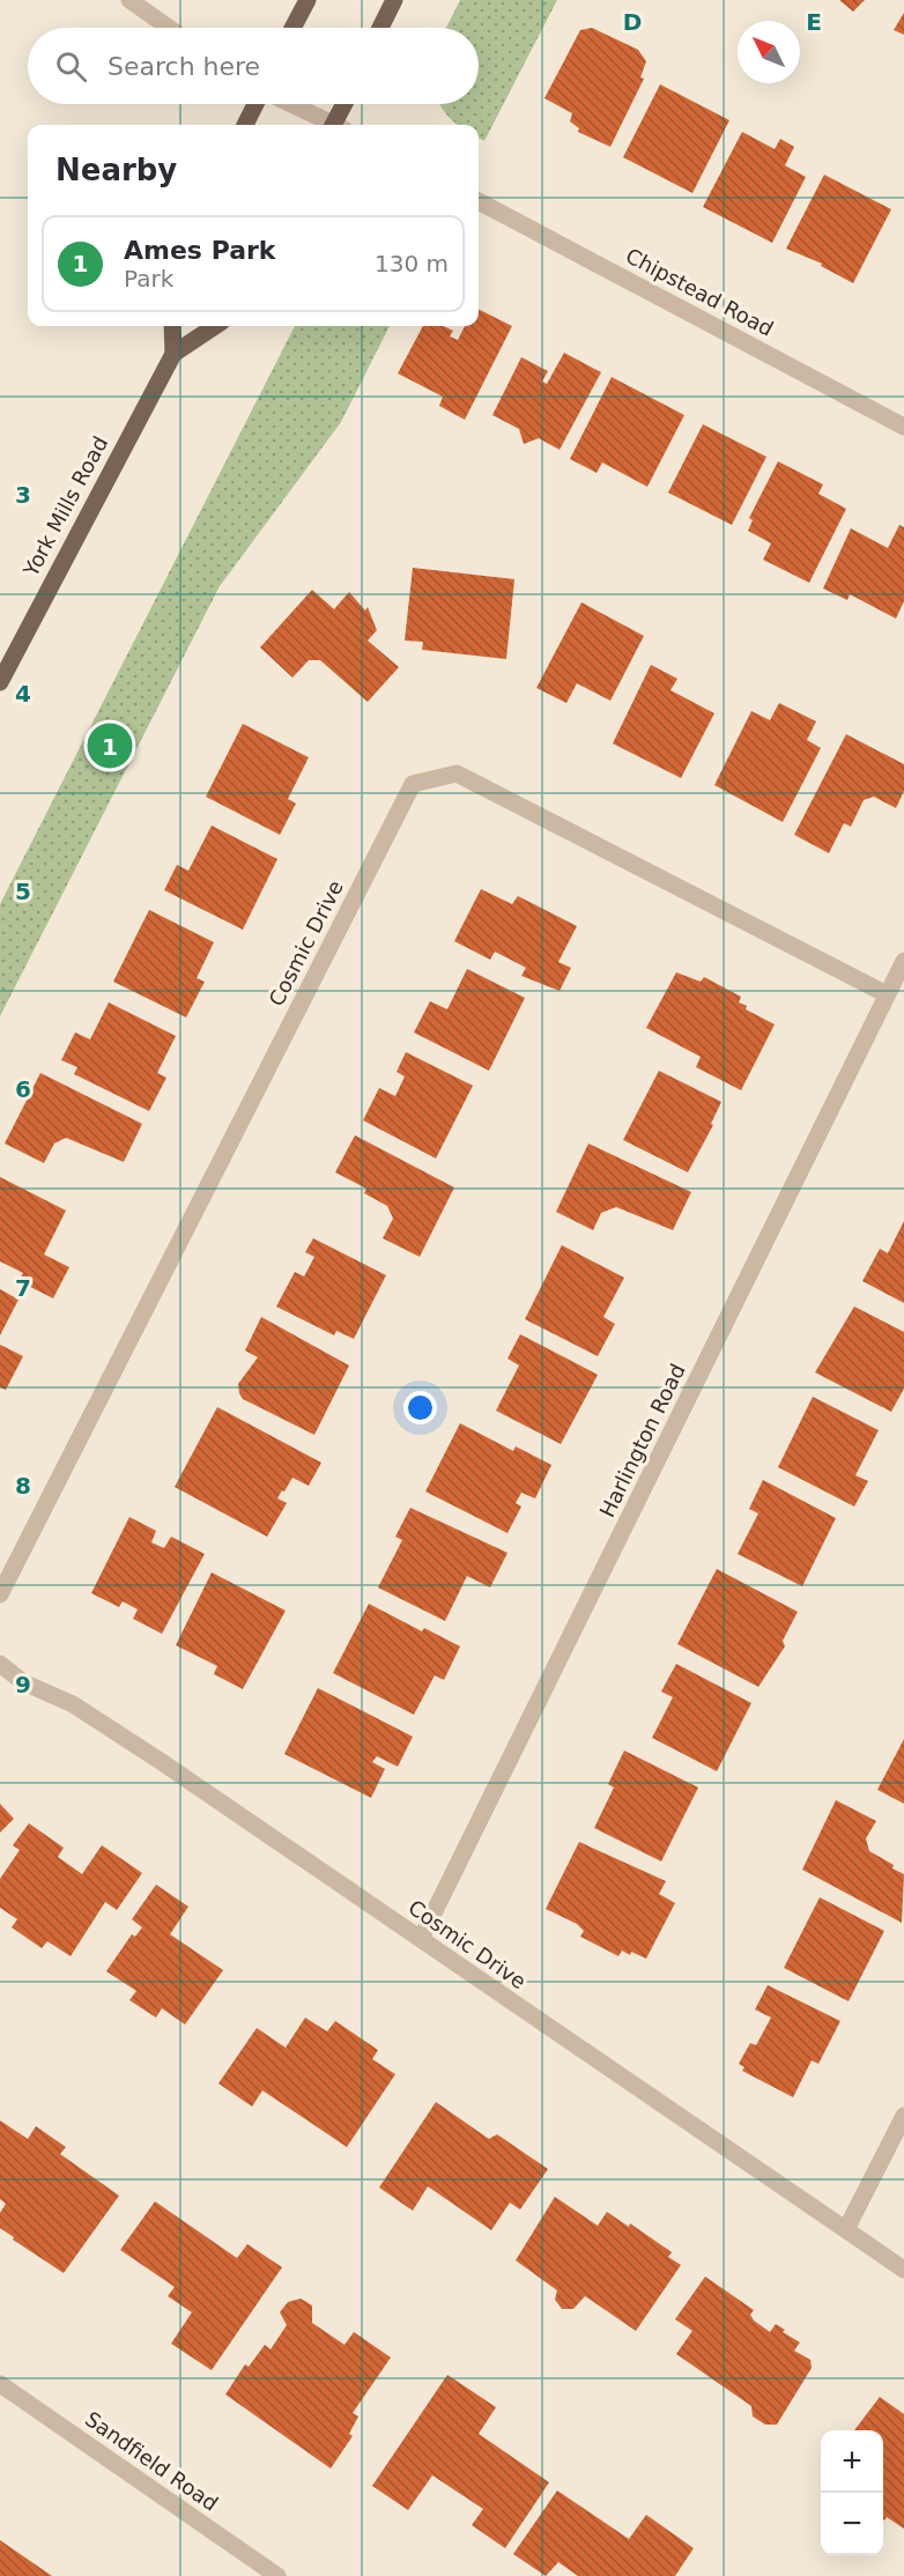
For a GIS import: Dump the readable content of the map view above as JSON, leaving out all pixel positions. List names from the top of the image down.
{
  "streets": {
    "main road": ["York Mills Road"],
    "street": [
      "Chipstead Road",
      "Cosmic Drive",
      "Harlington Road",
      "Sandfield Road"
    ]
  },
  "crossings": [
    ["Cosmic Drive", "Harlington Road"]
  ],
  "north": "top left",
  "page": {
    "search": "Search here",
    "heading": "Nearby",
    "list": [
      {
        "mark": "1",
        "name": "Ames Park",
        "note": "Park",
        "value": "130 m"
      }
    ],
    "pins": "1",
    "map_buttons": ["+", "−"]
  },
  "grid": {
    "columns": ["D", "E"],
    "rows": [
      "3",
      "4",
      "5",
      "6",
      "7",
      "8",
      "9"
    ]
  }
}
